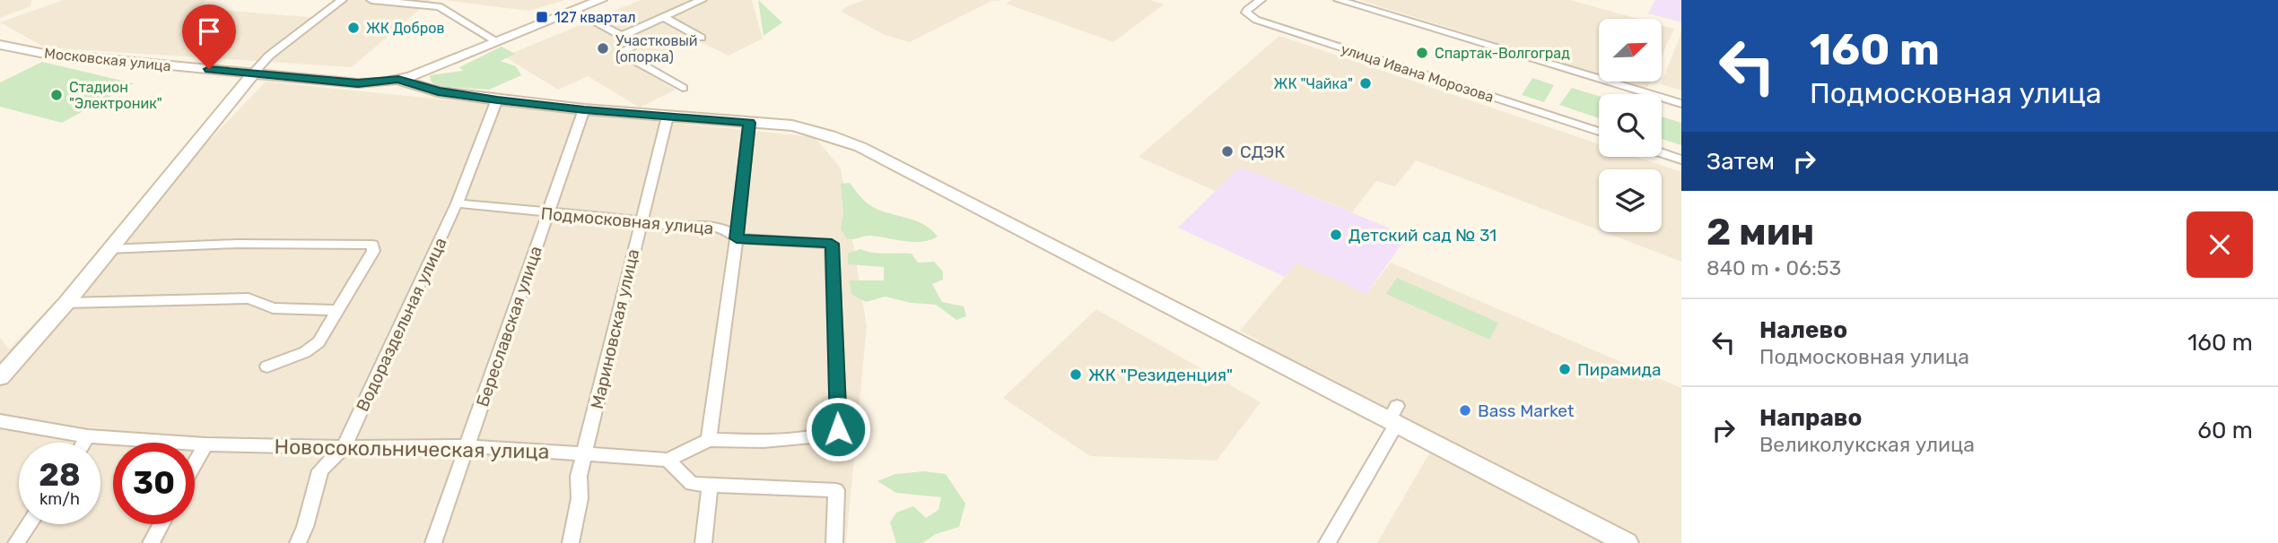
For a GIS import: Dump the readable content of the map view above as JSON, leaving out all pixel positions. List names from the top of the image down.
{
  "streets": {
    "main road": ["Московская улица"],
    "street": [
      "улица Ивана Морозова",
      "Подмосковная улица",
      "Водораздельная улица",
      "Береславская улица",
      "Мариновская улица",
      "Новосокольническая улица"
    ]
  },
  "crossings": [
    ["Московская улица", "Водораздельная улица"],
    ["Московская улица", "Береславская улица"],
    ["Московская улица", "Мариновская улица"],
    ["Подмосковная улица", "Водораздельная улица"],
    ["Подмосковная улица", "Береславская улица"],
    ["Подмосковная улица", "Мариновская улица"],
    ["Водораздельная улица", "Новосокольническая улица"],
    ["Береславская улица", "Новосокольническая улица"],
    ["Мариновская улица", "Новосокольническая улица"]
  ],
  "places": {
    "transit": ["127 квартал"],
    "other": [
      "ЖК Добров",
      "Участковый (опорка)",
      "Спартак-Волгоград",
      "ЖК \"Чайка\"",
      "Стадион \"Электроник\"",
      "СДЭК",
      "Детский сад № 31",
      "Пирамида",
      "ЖК \"Резиденция\"",
      "Bass Market"
    ]
  },
  "north": "top right",
  "page": {
    "turn": ["160 m", "Подмосковная улица"],
    "then": "Затем",
    "heading": ["2 мин", "840 m · 06:53"],
    "list": [
      {
        "name": "Налево",
        "note": "Подмосковная улица",
        "value": "160 m"
      },
      {
        "name": "Направо",
        "note": "Великолукская улица",
        "value": "60 m"
      }
    ],
    "speed": "28 km/h",
    "limit": "30"
  }
}
